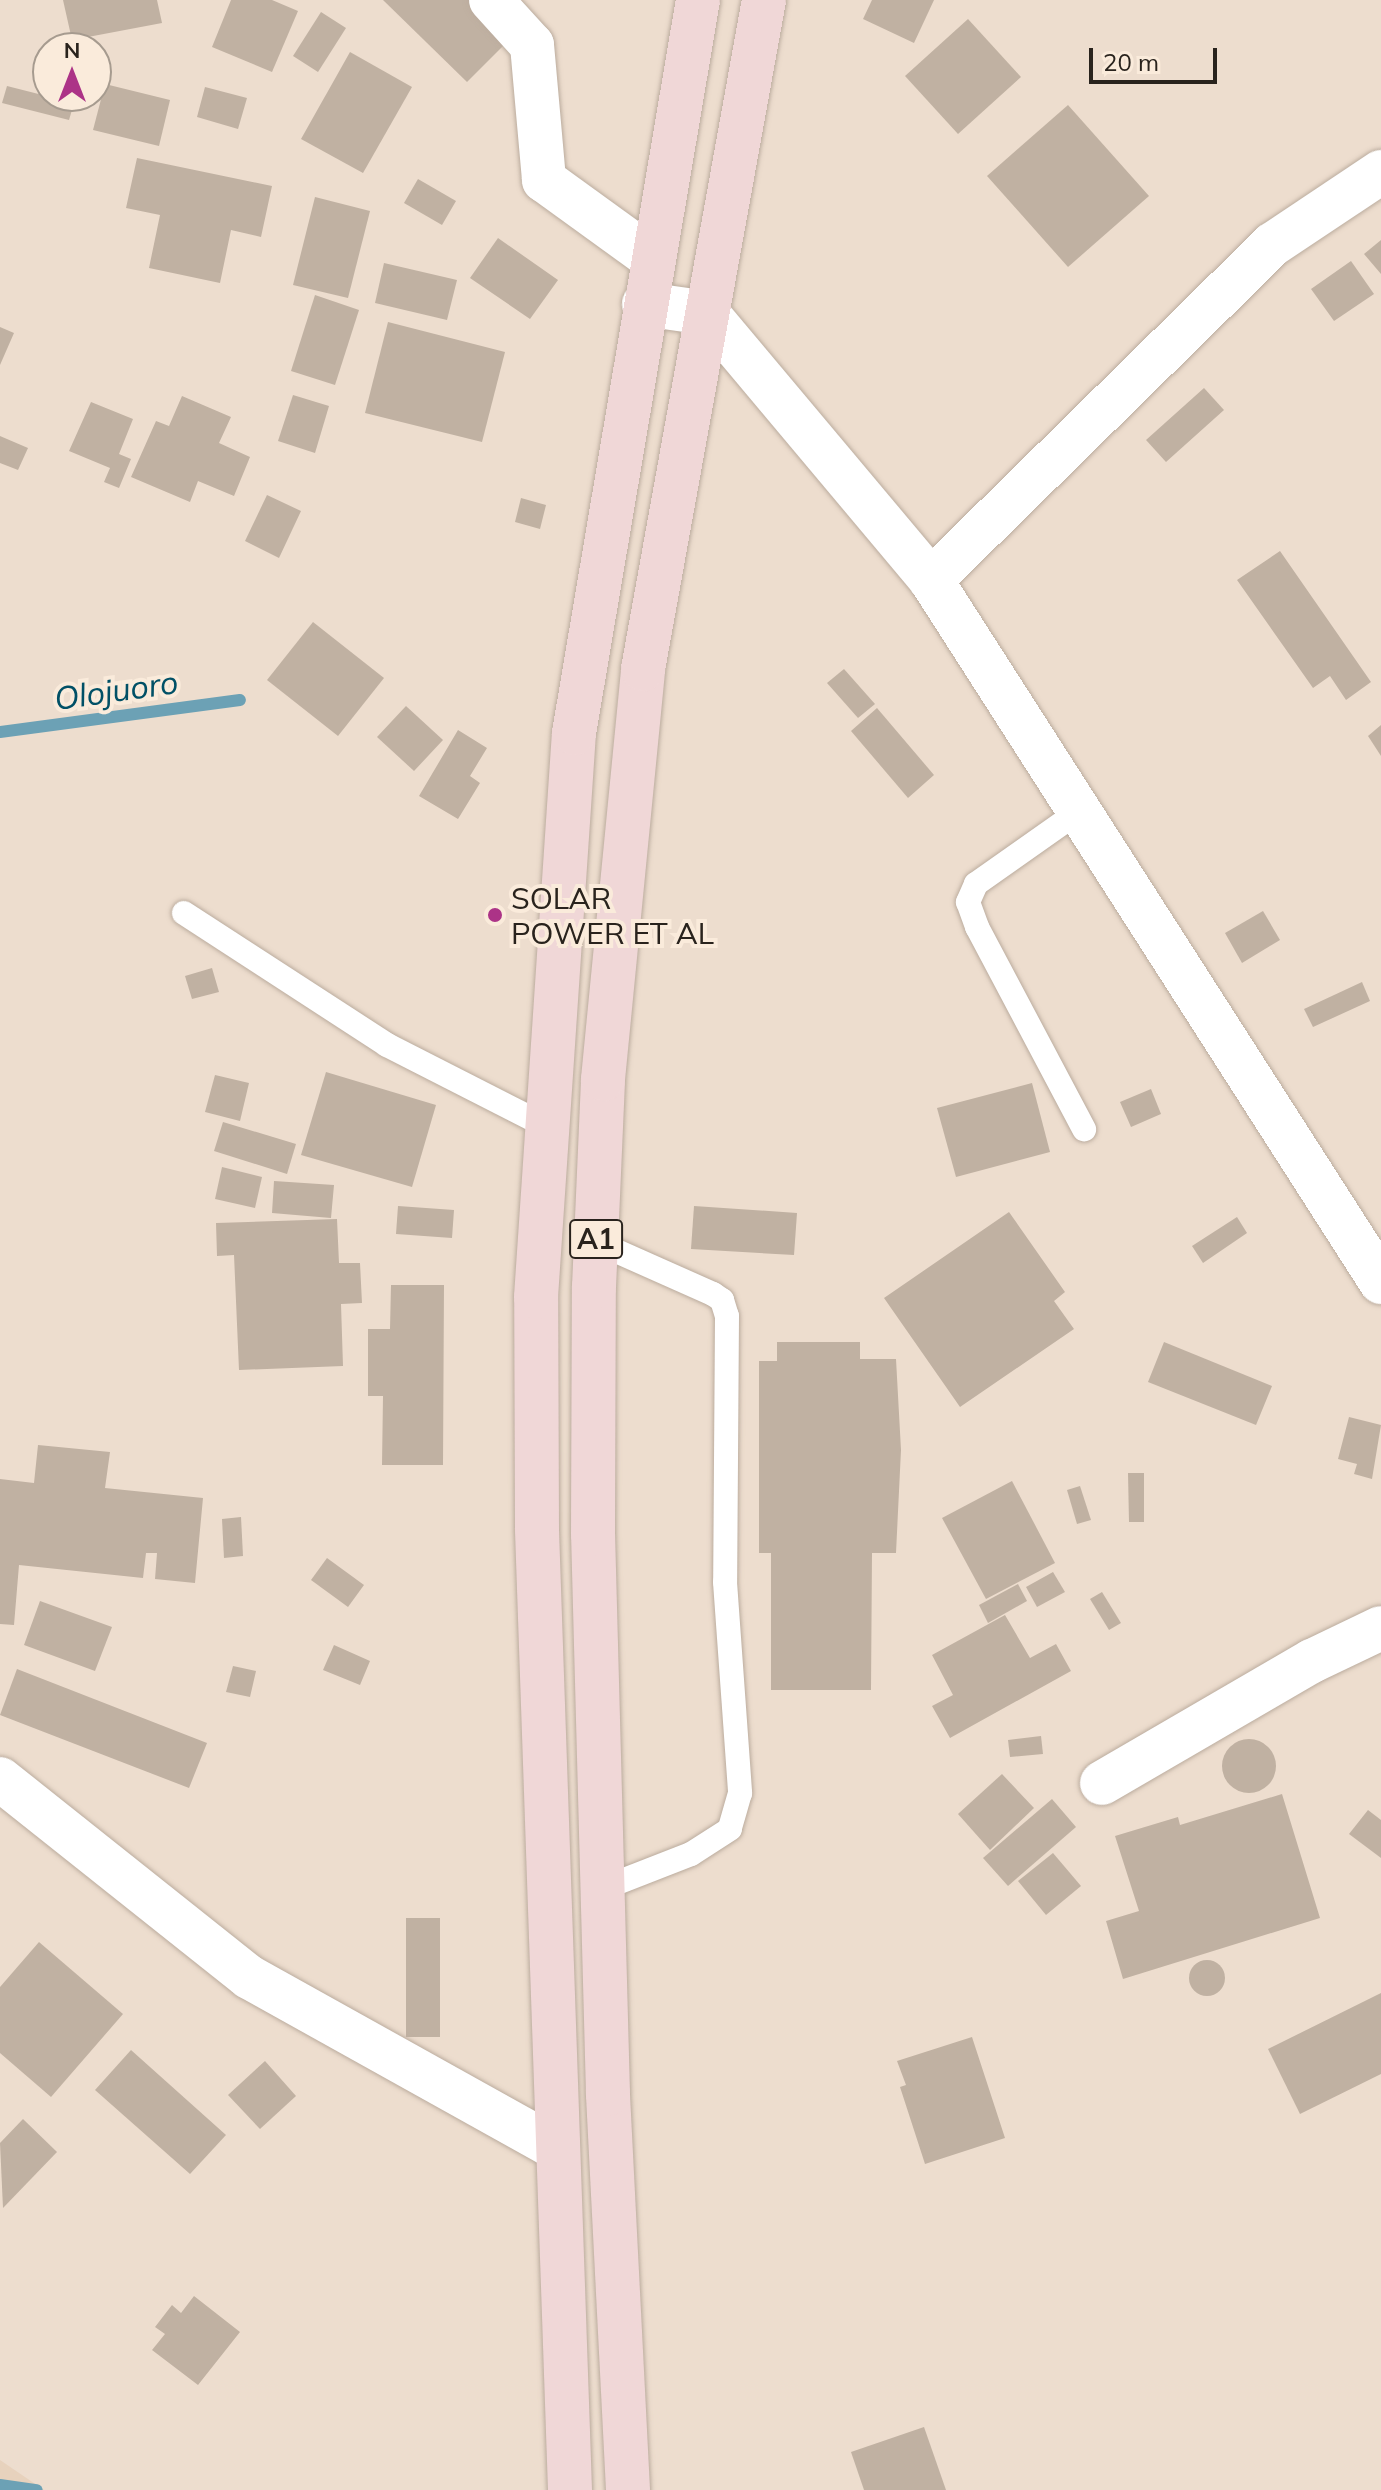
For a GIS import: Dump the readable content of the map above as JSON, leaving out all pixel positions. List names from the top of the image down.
{
  "streets": {
    "highway": ["A1"]
  },
  "water": ["Olojuoro"],
  "places": ["SOLAR POWER ET AL"],
  "scale_bar": "20 m",
  "north": "top"
}
